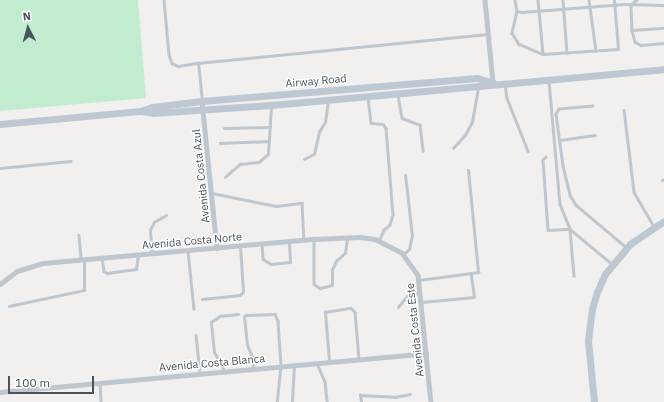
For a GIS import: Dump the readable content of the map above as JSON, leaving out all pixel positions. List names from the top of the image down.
{
  "streets": {
    "street": [
      "Airway Road",
      "Avenida Costa Azul",
      "Avenida Costa Norte",
      "Avenida Costa Este",
      "Avenida Costa Blanca"
    ]
  },
  "crossings": [
    ["Airway Road", "Avenida Costa Azul"],
    ["Avenida Costa Azul", "Avenida Costa Norte"],
    ["Avenida Costa Norte", "Avenida Costa Este"],
    ["Avenida Costa Este", "Avenida Costa Blanca"]
  ],
  "scale_bar": "100 m",
  "north": "top"
}
